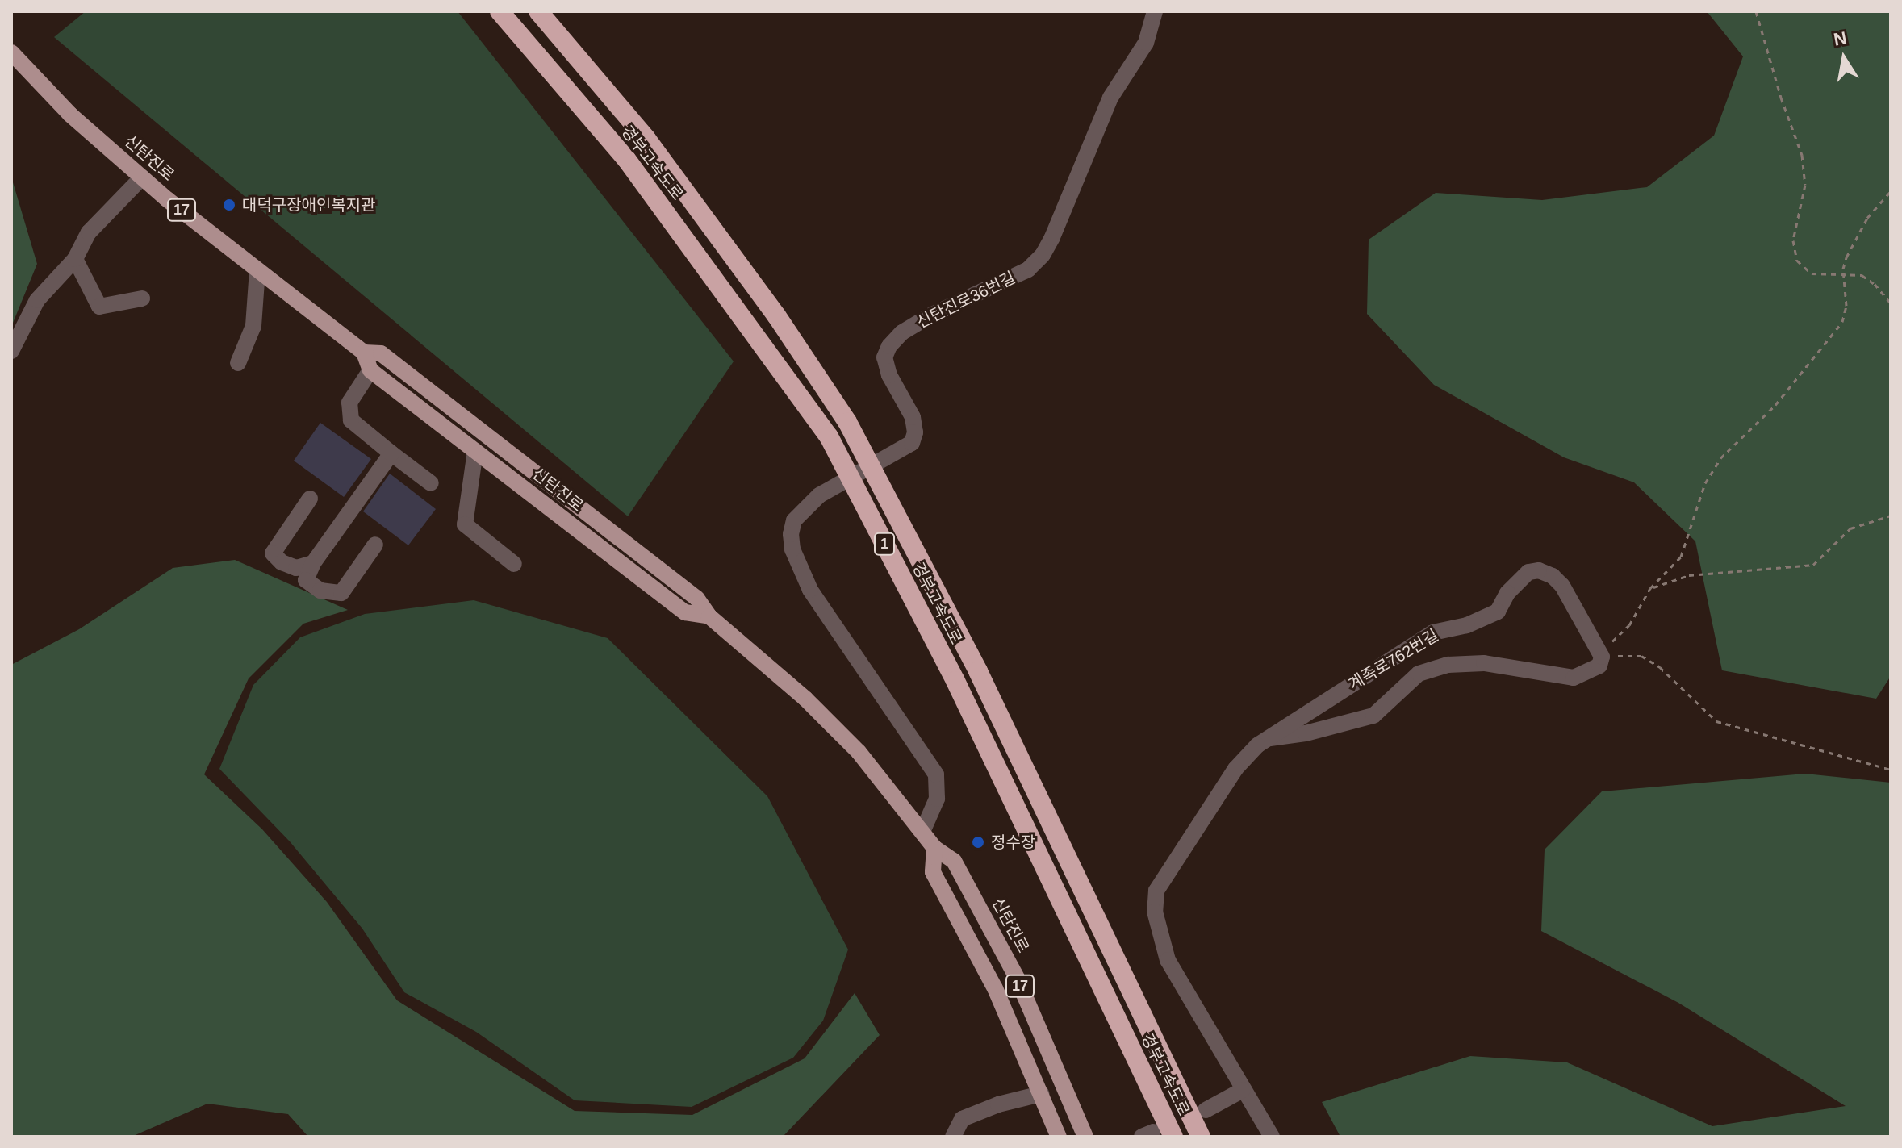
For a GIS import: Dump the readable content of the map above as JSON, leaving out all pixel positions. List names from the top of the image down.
{
  "streets": {
    "highway": ["경부고속도로", "1"],
    "main road": ["신탄진로", "17"],
    "street": ["신탄진로36번길", "계족로762번길"]
  },
  "crossings": [
    ["신탄진로", "17"],
    ["신탄진로", "신탄진로36번길"]
  ],
  "places": ["대덕구장애인복지관", "정수장"],
  "north": "top"
}
